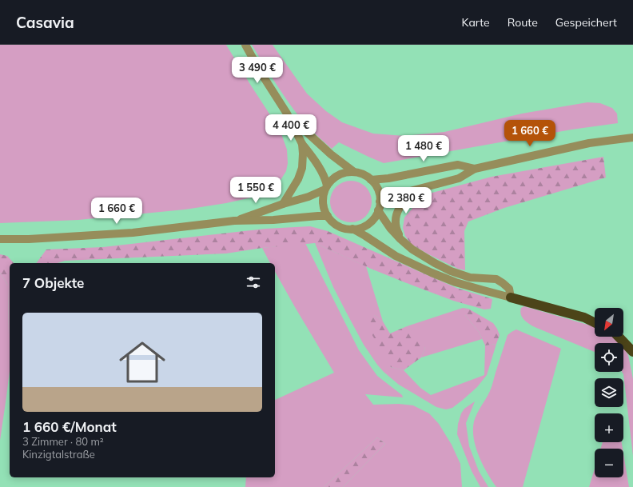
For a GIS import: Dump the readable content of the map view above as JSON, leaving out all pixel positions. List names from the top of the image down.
{
  "north": "bottom left",
  "page": {
    "header": "Casavia",
    "nav": ["Karte", "Route", "Gespeichert"],
    "price": [
      "3 490 €",
      "4 400 €",
      "1 660 €",
      "1 480 €",
      "1 550 €",
      "2 380 €",
      "1 660 €"
    ],
    "heading": "7 Objekte",
    "list": [
      {
        "name": "1 660 €/Monat",
        "note": "3 Zimmer · 80 m² · Kinzigtalstraße"
      }
    ],
    "map_buttons": ["+", "−"]
  }
}
